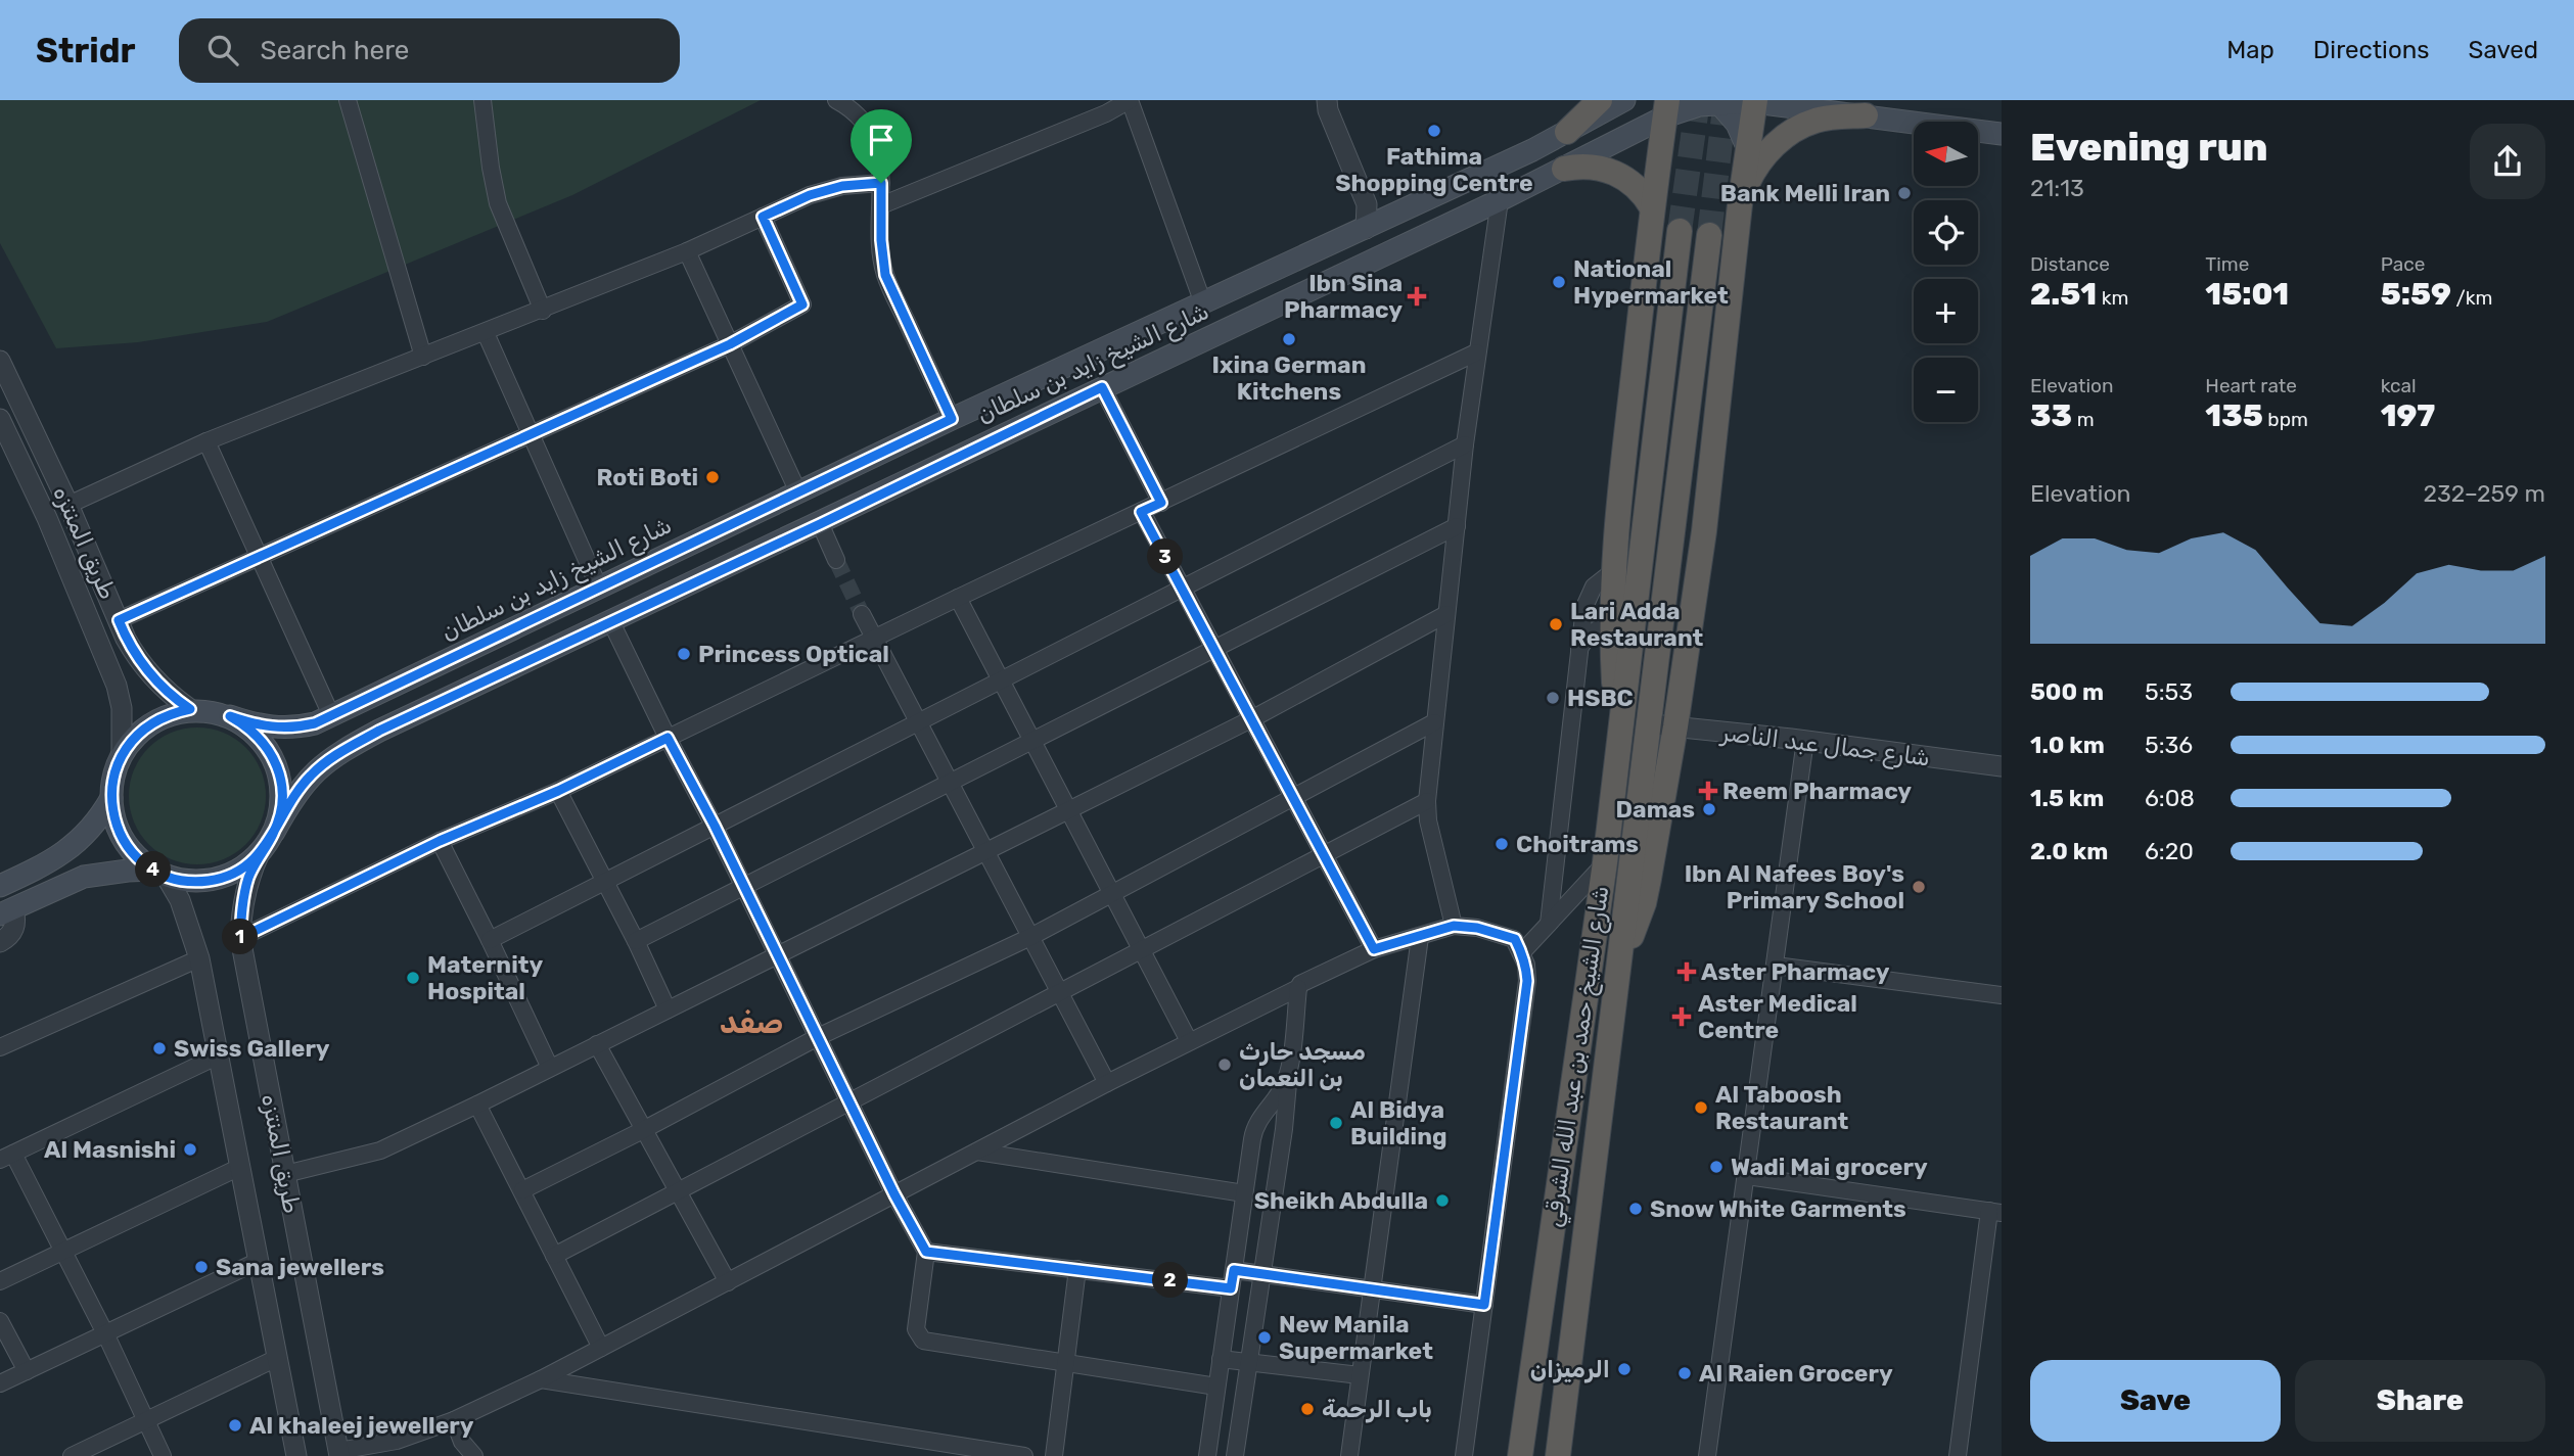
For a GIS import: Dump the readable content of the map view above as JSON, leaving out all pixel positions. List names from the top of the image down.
{
  "streets": {
    "highway": ["شارع الشيخ حمد بن عبد الله الشرقي"],
    "main road": ["شارع الشيخ زايد بن سلطان"],
    "street": ["طريق المنتزه", "شارع جمال عبد الناصر"]
  },
  "crossings": [
    ["شارع الشيخ زايد بن سلطان", "طريق المنتزه"],
    ["شارع جمال عبد الناصر", "شارع الشيخ حمد بن عبد الله الشرقي"]
  ],
  "districts": ["صفد"],
  "places": {
    "other": [
      "Fathima Shopping Centre",
      "Bank Melli Iran",
      "National Hypermarket",
      "Ixina German Kitchens",
      "Roti Boti",
      "Lari Adda Restaurant",
      "Princess Optical",
      "HSBC",
      "Damas",
      "Choitrams",
      "Ibn Al Nafees Boy's Primary School",
      "Maternity Hospital",
      "Swiss Gallery",
      "مسجد حارث بن النعمان",
      "Al Taboosh Restaurant",
      "Al Bidya Building",
      "Al Masnishi",
      "Wadi Mai grocery",
      "Sheikh Abdulla",
      "Snow White Garments",
      "Sana jewellers",
      "New Manila Supermarket",
      "الرميزان",
      "Al Raien Grocery",
      "باب الرحمة",
      "Al khaleej jewellery"
    ],
    "health": [
      "Ibn Sina Pharmacy",
      "Reem Pharmacy",
      "Aster Pharmacy",
      "Aster Medical Centre"
    ]
  },
  "north": "left",
  "page": {
    "header": "Stridr",
    "search": "Search here",
    "nav": ["Map", "Directions", "Saved"],
    "heading": ["Evening run", "21:13"],
    "map_buttons": ["+", "−"],
    "stats": [
      ["Distance", "2.51 km"],
      ["Time", "15:01"],
      ["Pace", "5:59 /km"],
      ["Elevation", "33 m"],
      ["Heart rate", "135 bpm"],
      ["kcal", "197"]
    ],
    "chart": ["Elevation", "232–259 m"],
    "pins": [
      "3",
      "4",
      "1",
      "2"
    ],
    "list": [
      {
        "name": "500 m",
        "note": "5:53"
      },
      {
        "name": "1.0 km",
        "note": "5:36"
      },
      {
        "name": "1.5 km",
        "note": "6:08"
      },
      {
        "name": "2.0 km",
        "note": "6:20"
      }
    ],
    "buttons": ["Save", "Share"]
  }
}
